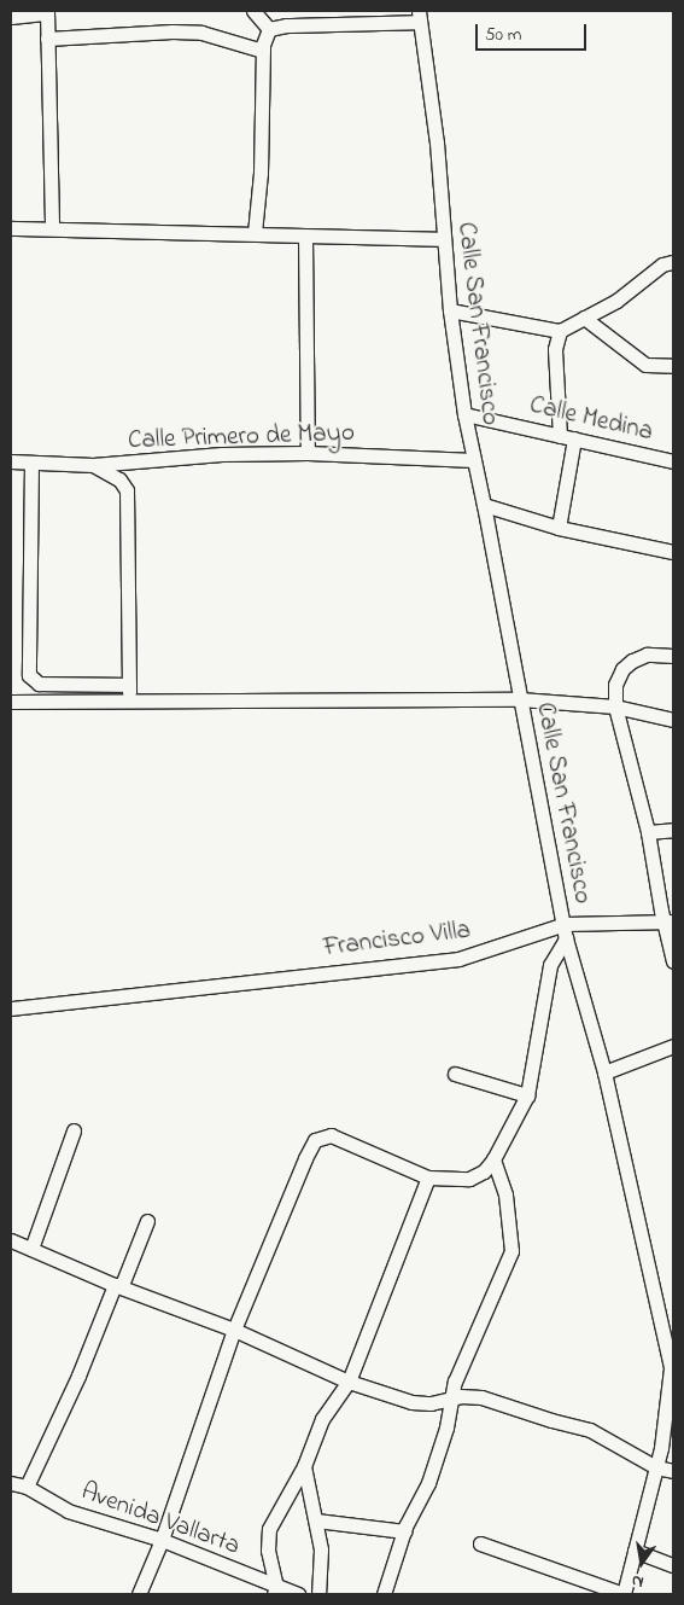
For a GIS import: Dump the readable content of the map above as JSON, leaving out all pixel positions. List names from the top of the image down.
{
  "streets": {
    "street": [
      "Calle San Francisco",
      "Calle Medina",
      "Calle Primero de Mayo",
      "Francisco Villa",
      "Avenida Vallarta"
    ]
  },
  "crossings": [
    ["Calle San Francisco", "Calle Medina"],
    ["Calle San Francisco", "Calle Primero de Mayo"],
    ["Calle San Francisco", "Francisco Villa"]
  ],
  "scale_bar": "50 m",
  "north": "bottom"
}
